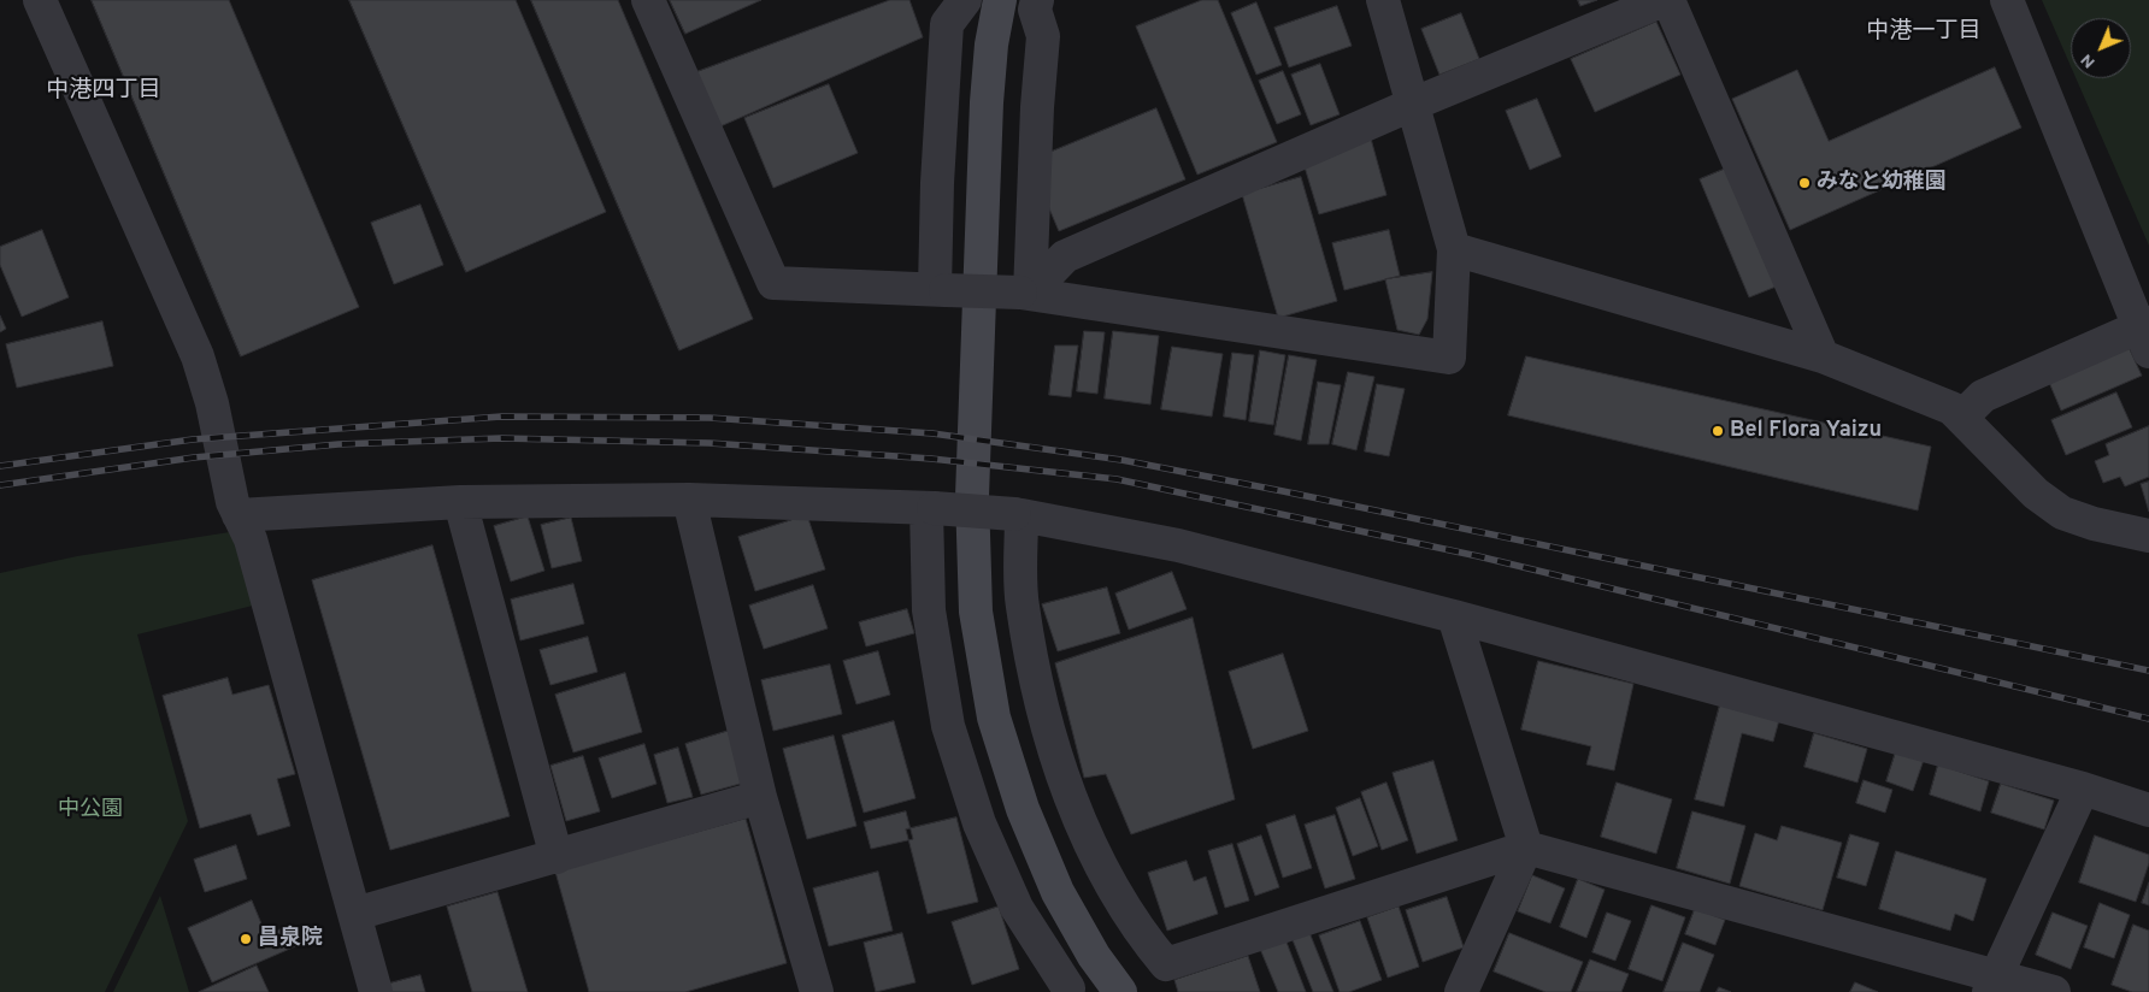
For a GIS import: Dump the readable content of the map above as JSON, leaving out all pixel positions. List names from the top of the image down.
{
  "districts": ["中港一丁目", "中港四丁目"],
  "parks": ["中公園"],
  "places": ["みなと幼稚園", "Bel Flora Yaizu", "昌泉院"],
  "north": "bottom left"
}
